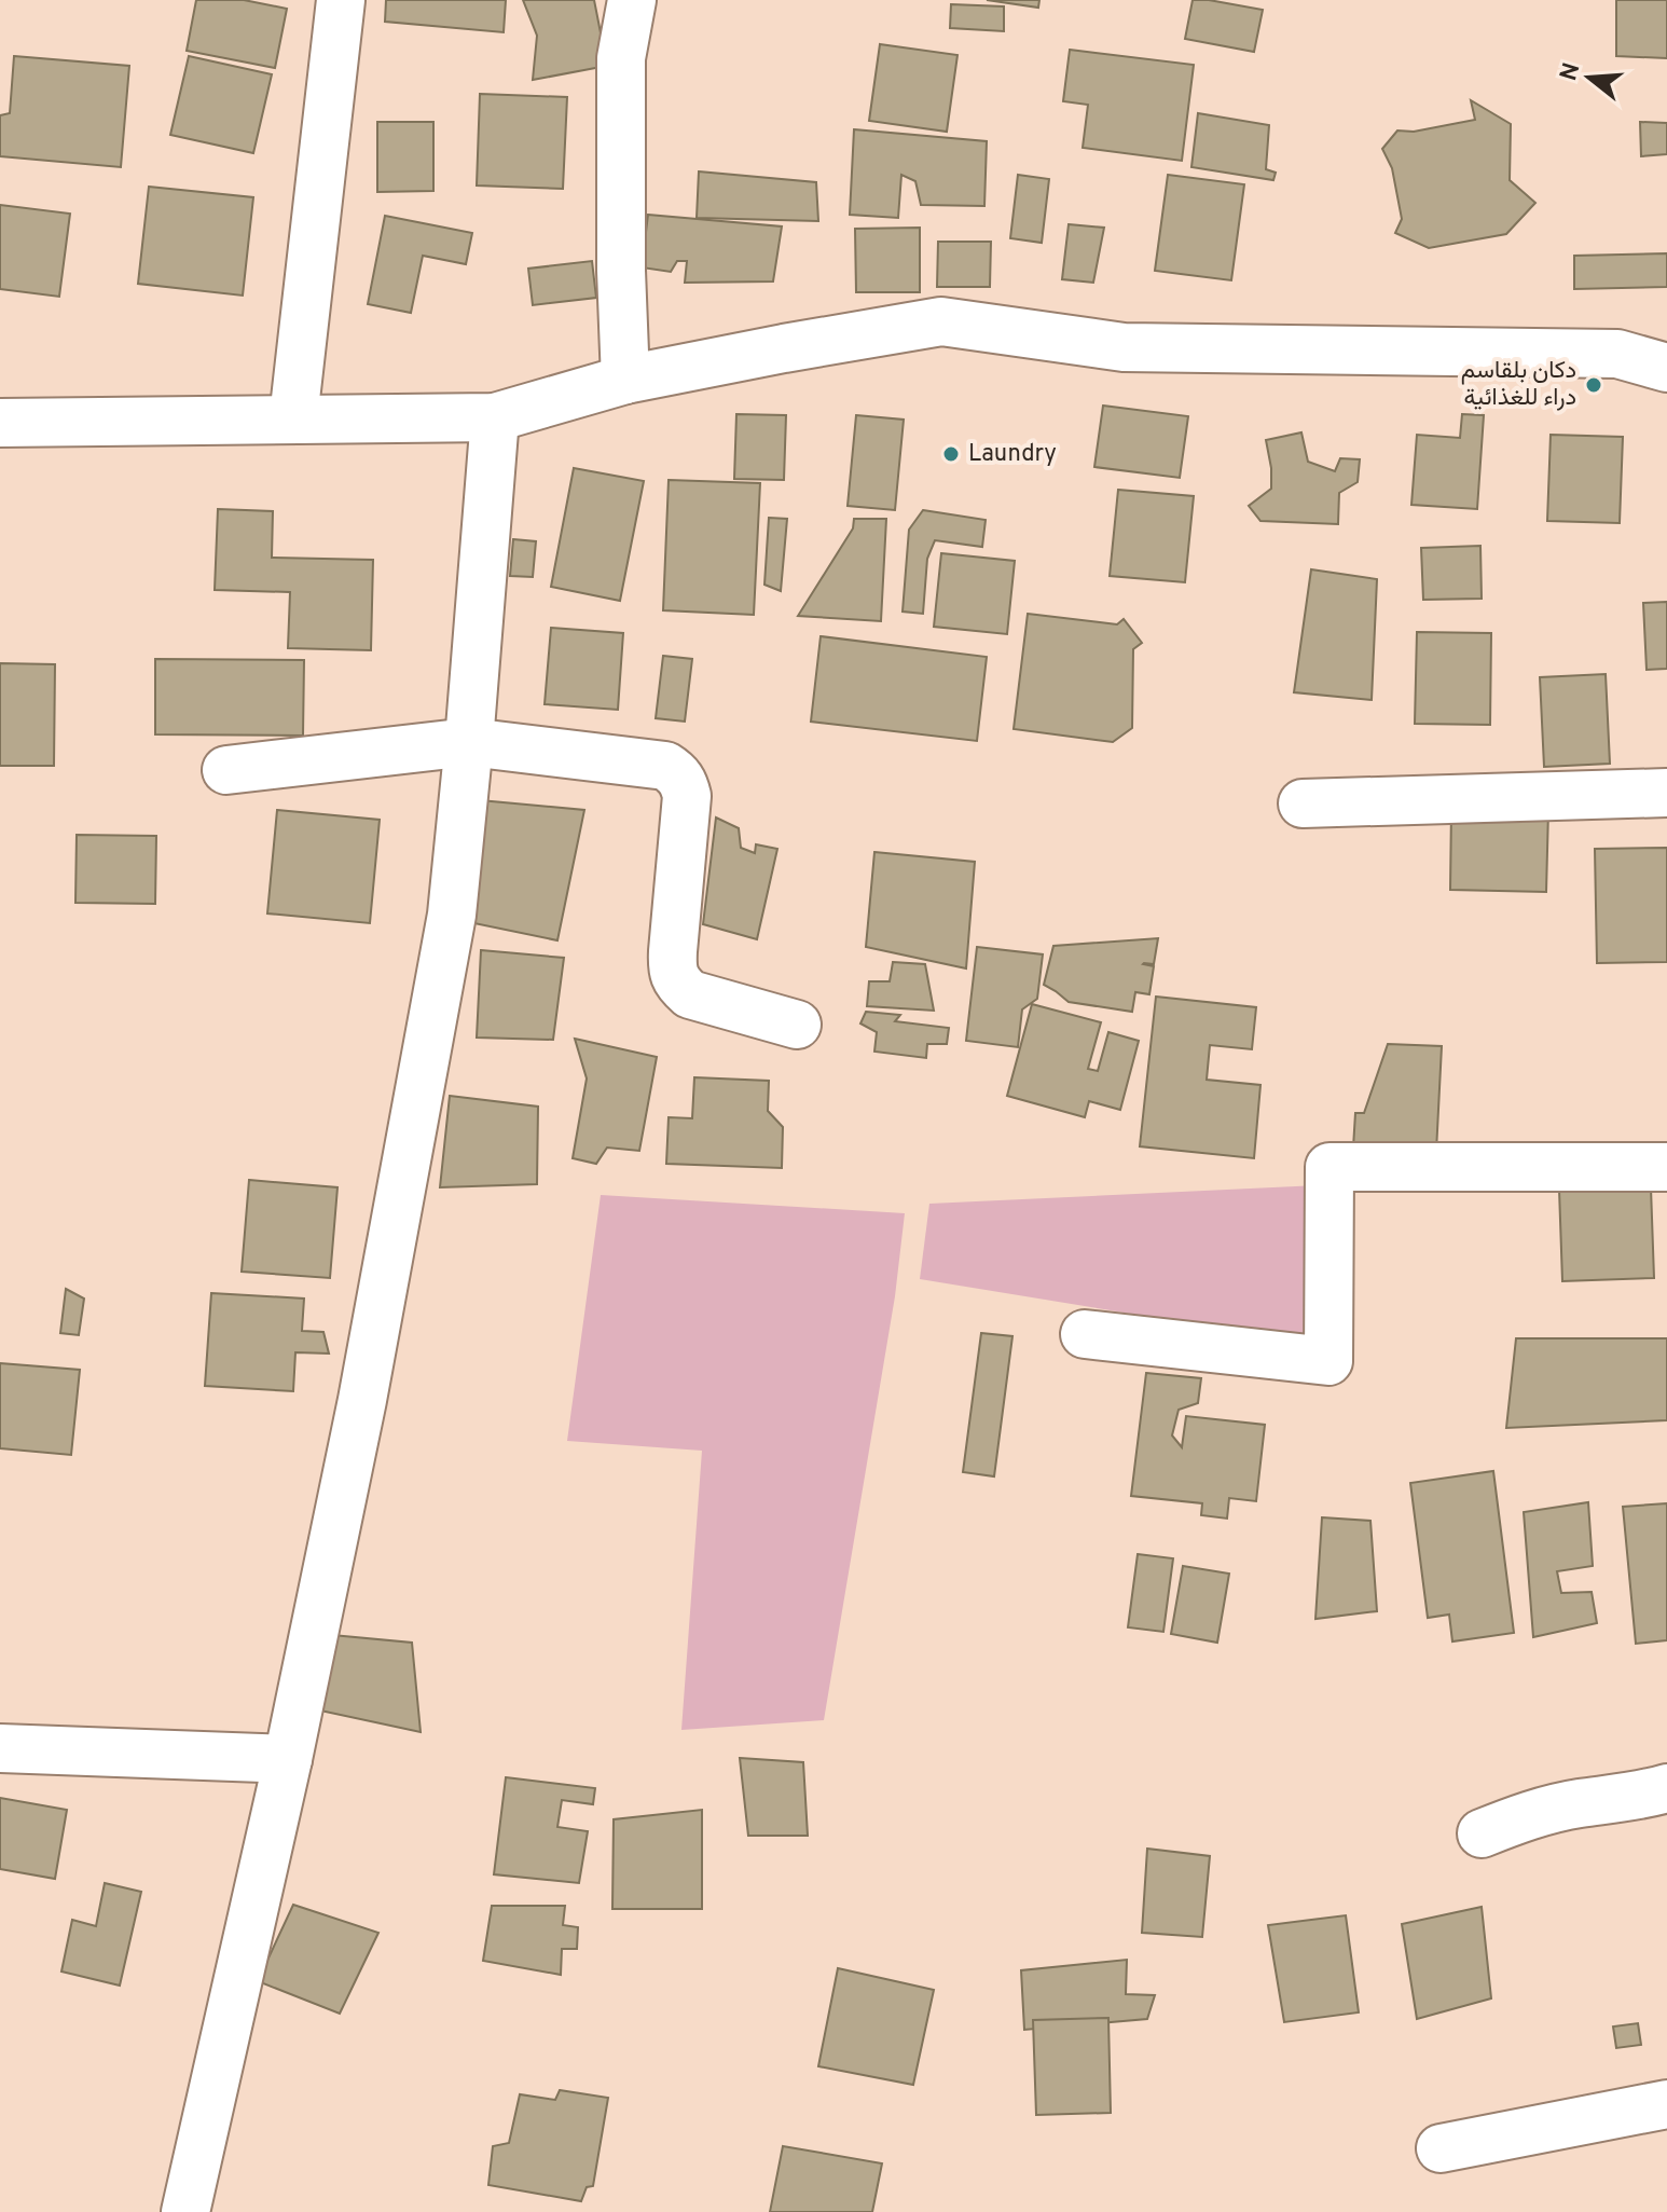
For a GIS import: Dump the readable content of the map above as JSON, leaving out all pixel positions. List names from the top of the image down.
{
  "places": ["دكان بلقاسم دراء للغذائية", "Laundry"],
  "north": "left"
}
